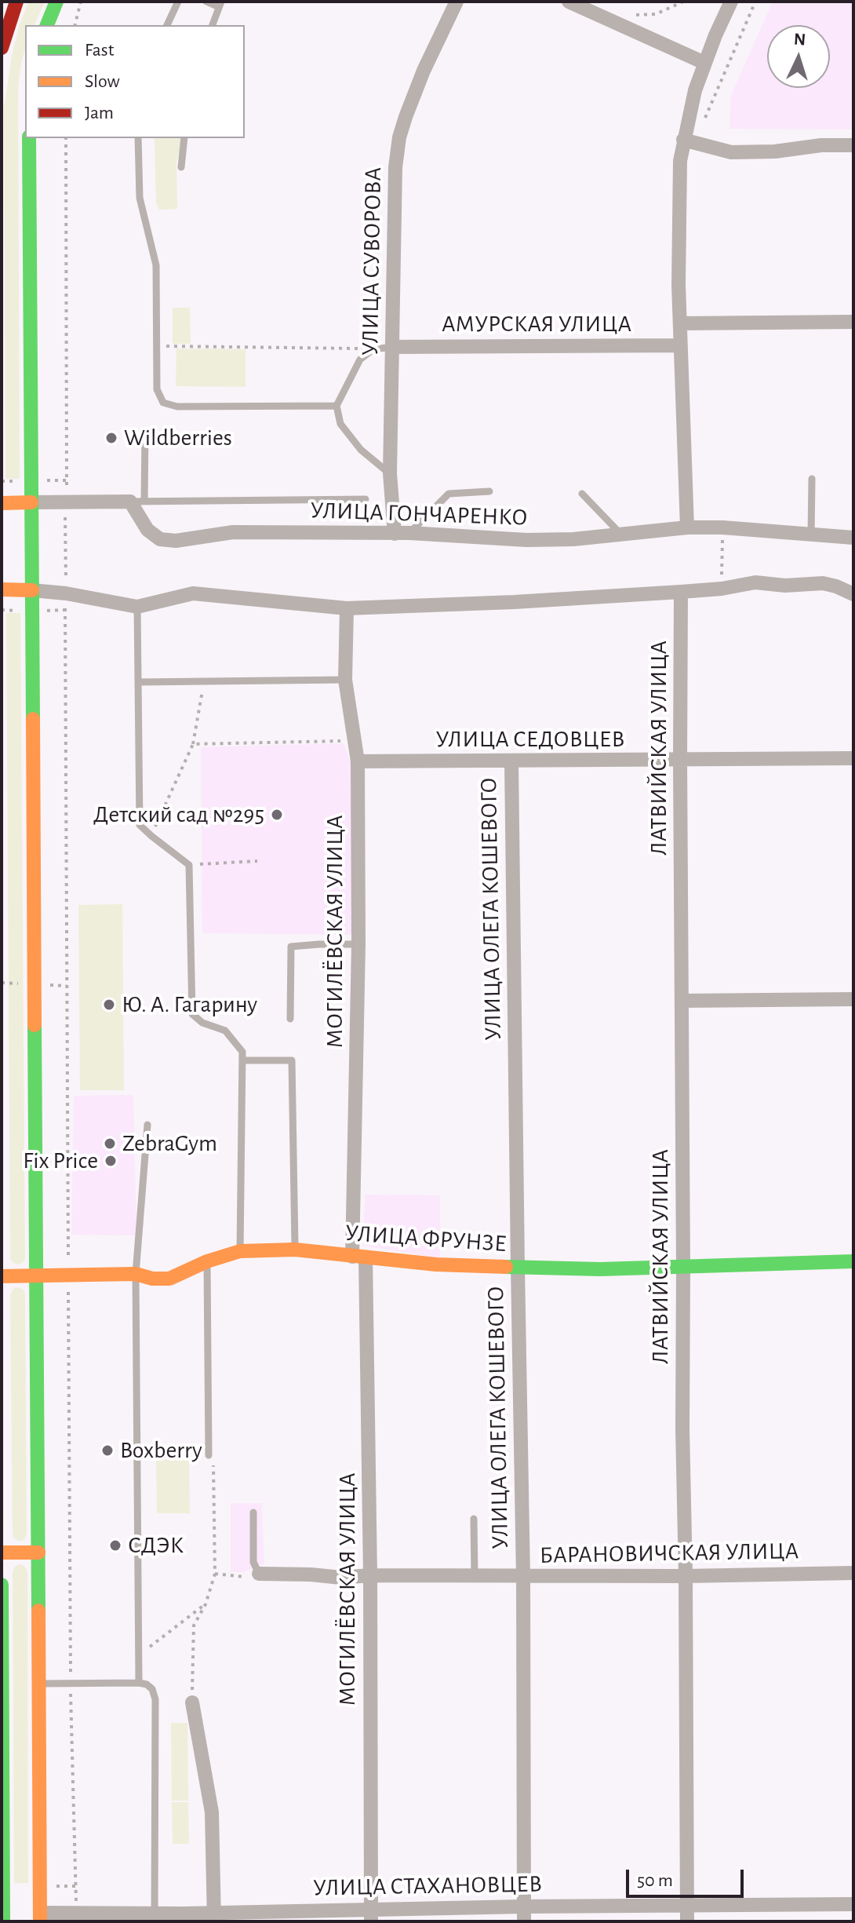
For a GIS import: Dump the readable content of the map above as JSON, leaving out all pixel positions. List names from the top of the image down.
{
  "streets": {
    "main road": ["УЛИЦА ФРУНЗЕ"],
    "street": [
      "УЛИЦА СУВОРОВА",
      "АМУРСКАЯ УЛИЦА",
      "УЛИЦА ГОНЧАРЕНКО",
      "УЛИЦА СЕДОВЦЕВ",
      "ЛАТВИЙСКАЯ УЛИЦА",
      "УЛИЦА ОЛЕГА КОШЕВОГО",
      "МОГИЛЁВСКАЯ УЛИЦА",
      "БАРАНОВИЧСКАЯ УЛИЦА",
      "УЛИЦА СТАХАНОВЦЕВ"
    ]
  },
  "crossings": [
    ["УЛИЦА СУВОРОВА", "АМУРСКАЯ УЛИЦА"],
    ["УЛИЦА СУВОРОВА", "УЛИЦА ГОНЧАРЕНКО"],
    ["УЛИЦА СЕДОВЦЕВ", "ЛАТВИЙСКАЯ УЛИЦА"],
    ["УЛИЦА СЕДОВЦЕВ", "УЛИЦА ОЛЕГА КОШЕВОГО"],
    ["УЛИЦА СЕДОВЦЕВ", "МОГИЛЁВСКАЯ УЛИЦА"],
    ["ЛАТВИЙСКАЯ УЛИЦА", "УЛИЦА ФРУНЗЕ"],
    ["ЛАТВИЙСКАЯ УЛИЦА", "БАРАНОВИЧСКАЯ УЛИЦА"],
    ["ЛАТВИЙСКАЯ УЛИЦА", "УЛИЦА СТАХАНОВЦЕВ"],
    ["УЛИЦА ОЛЕГА КОШЕВОГО", "УЛИЦА ФРУНЗЕ"],
    ["УЛИЦА ОЛЕГА КОШЕВОГО", "БАРАНОВИЧСКАЯ УЛИЦА"],
    ["УЛИЦА ОЛЕГА КОШЕВОГО", "УЛИЦА СТАХАНОВЦЕВ"],
    ["МОГИЛЁВСКАЯ УЛИЦА", "УЛИЦА ФРУНЗЕ"],
    ["МОГИЛЁВСКАЯ УЛИЦА", "БАРАНОВИЧСКАЯ УЛИЦА"],
    ["МОГИЛЁВСКАЯ УЛИЦА", "УЛИЦА СТАХАНОВЦЕВ"]
  ],
  "places": [
    "Wildberries",
    "Детский сад №295",
    "Ю. А. Гагарину",
    "ZebraGym",
    "Fix Price",
    "Boxberry",
    "СДЭК"
  ],
  "legend": ["Fast", "Slow", "Jam"],
  "scale_bar": "50 m",
  "north": "top"
}
